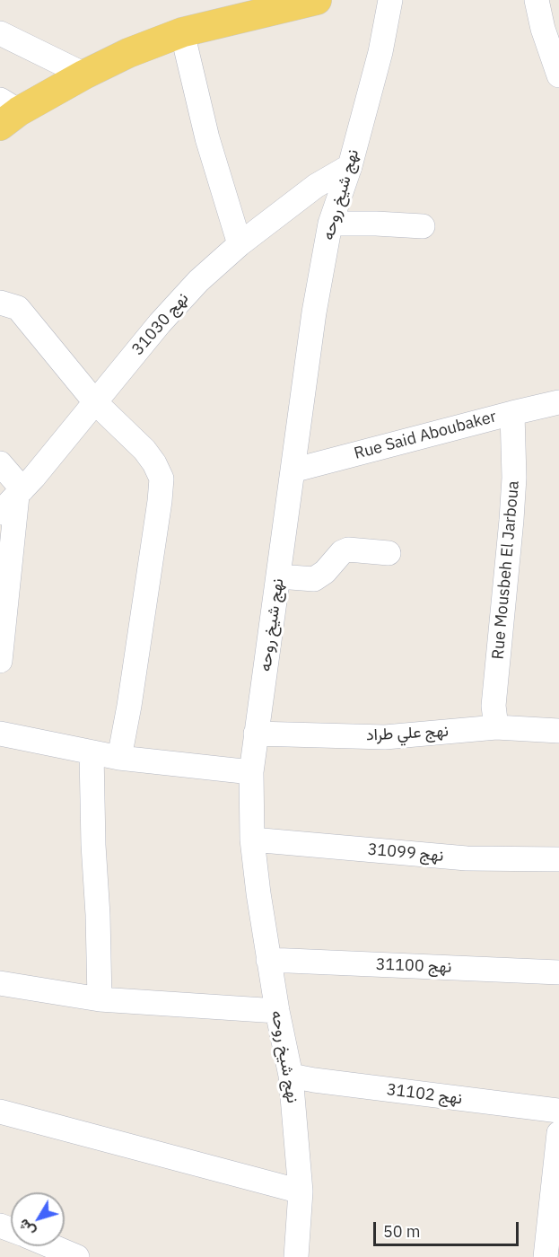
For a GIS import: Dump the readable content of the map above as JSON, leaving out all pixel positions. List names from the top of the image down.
{
  "streets": {
    "street": [
      "نهج شيخ روحه",
      "نهج 31030",
      "Rue Said Aboubaker",
      "Rue Mousbeh El Jarboua",
      "نهج علي طراد",
      "نهج 31099",
      "نهج 31100",
      "نهج 31102"
    ]
  },
  "crossings": [
    ["نهج شيخ روحه", "نهج 31030"],
    ["نهج شيخ روحه", "Rue Said Aboubaker"],
    ["نهج شيخ روحه", "نهج علي طراد"],
    ["نهج شيخ روحه", "نهج 31099"],
    ["نهج شيخ روحه", "نهج 31100"],
    ["نهج شيخ روحه", "نهج 31102"],
    ["Rue Said Aboubaker", "Rue Mousbeh El Jarboua"],
    ["Rue Mousbeh El Jarboua", "نهج علي طراد"]
  ],
  "scale_bar": "50 m",
  "north": "bottom left"
}
